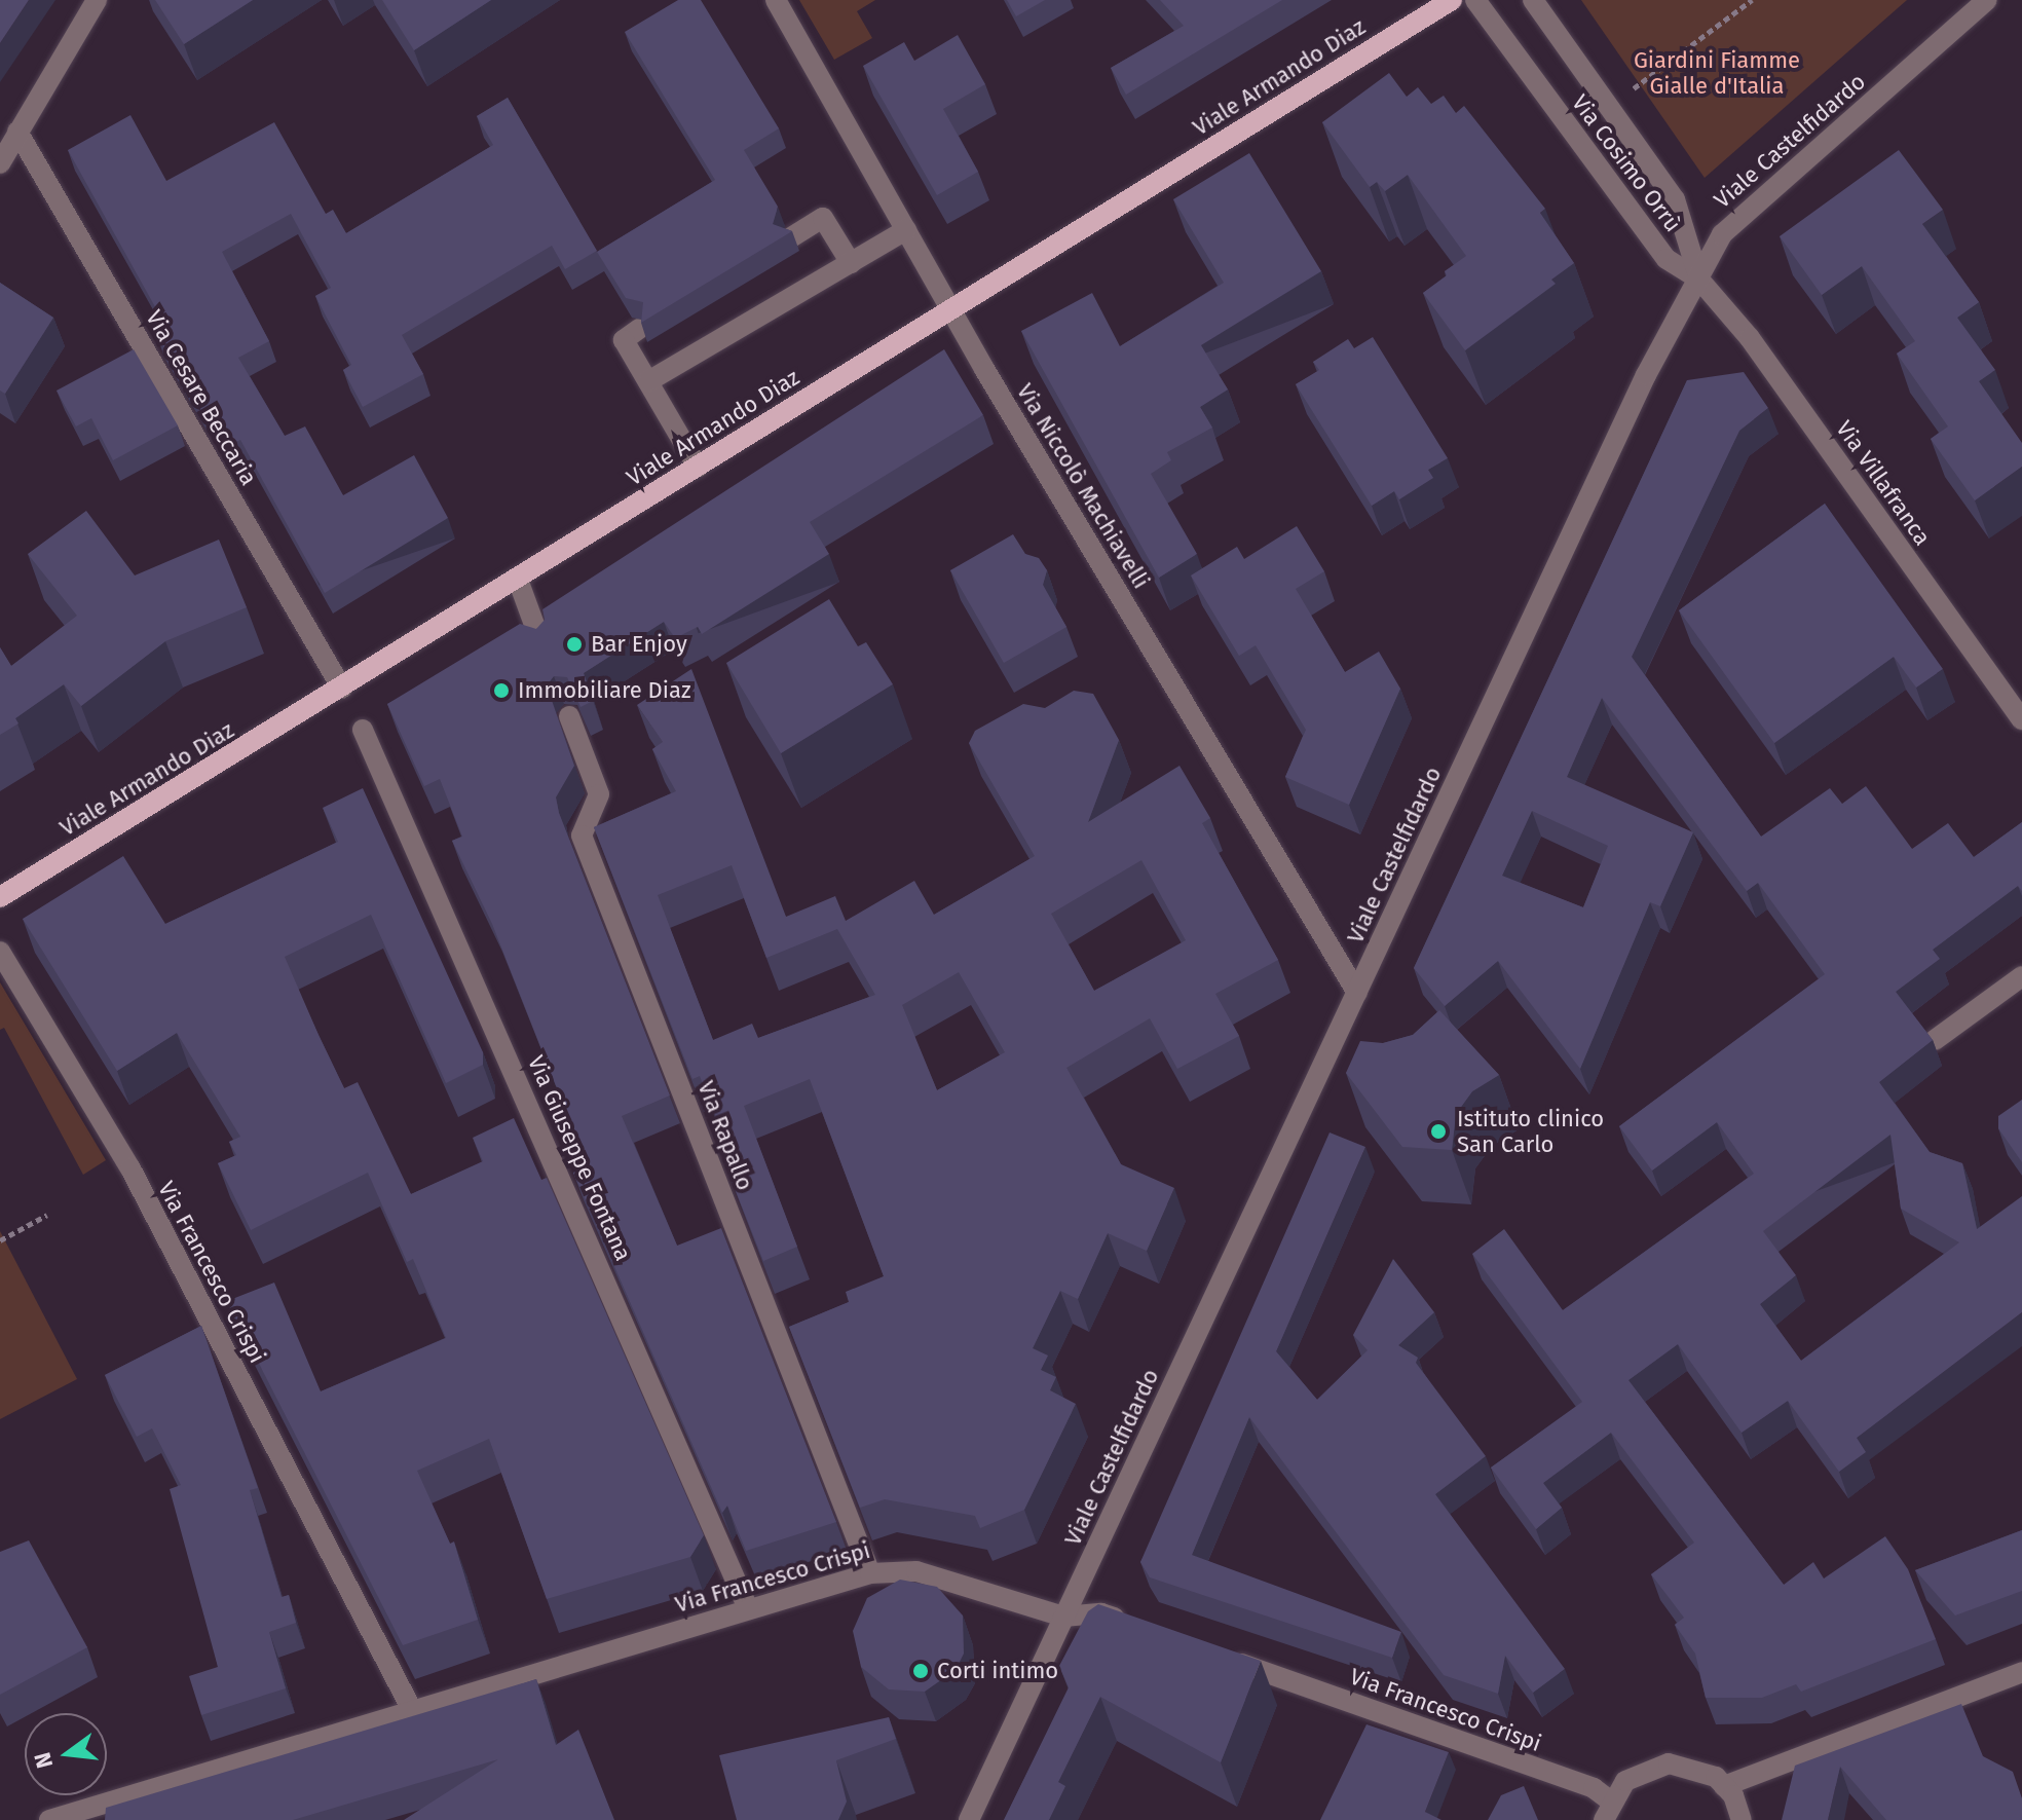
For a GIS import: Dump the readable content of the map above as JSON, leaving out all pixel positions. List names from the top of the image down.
{
  "streets": {
    "main road": ["Viale Armando Diaz"],
    "street": [
      "Viale Castelfidardo",
      "Via Cosimo Orrù",
      "Via Cesare Beccaria",
      "Via Villafranca",
      "Via Niccolò Machiavelli",
      "Via Rapallo",
      "Via Giuseppe Fontana",
      "Via Francesco Crispi"
    ]
  },
  "crossings": [
    ["Viale Armando Diaz", "Via Cesare Beccaria"],
    ["Viale Armando Diaz", "Via Niccolò Machiavelli"],
    ["Viale Castelfidardo", "Via Cosimo Orrù"],
    ["Viale Castelfidardo", "Via Villafranca"],
    ["Viale Castelfidardo", "Via Niccolò Machiavelli"],
    ["Viale Castelfidardo", "Via Francesco Crispi"],
    ["Via Cosimo Orrù", "Via Villafranca"],
    ["Via Rapallo", "Via Francesco Crispi"],
    ["Via Giuseppe Fontana", "Via Francesco Crispi"]
  ],
  "parks": ["Giardini Fiamme Gialle d'Italia"],
  "places": [
    "Bar Enjoy",
    "Immobiliare Diaz",
    "Istituto clinico San Carlo",
    "Corti intimo"
  ],
  "north": "left"
}
